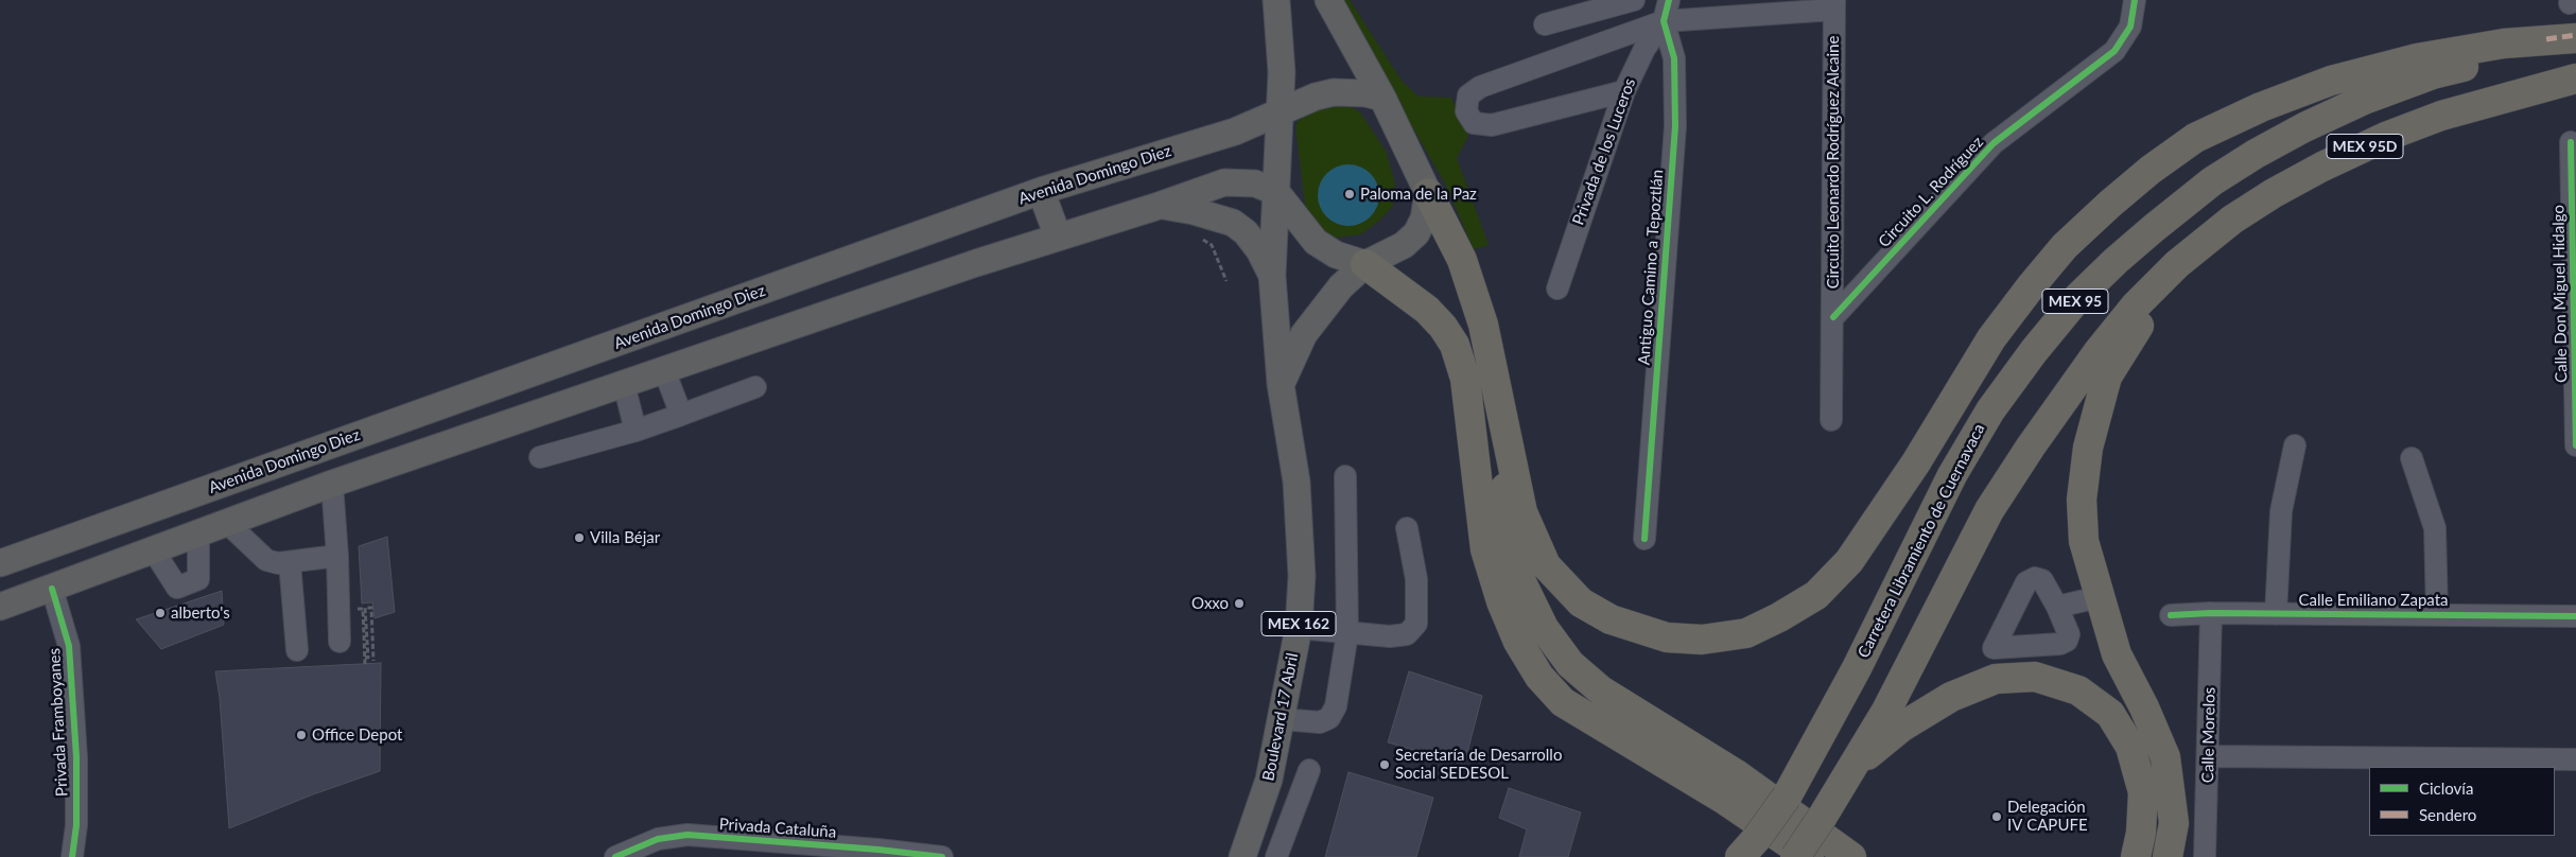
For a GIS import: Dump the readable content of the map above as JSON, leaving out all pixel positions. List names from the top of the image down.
{
  "streets": {
    "highway": ["MEX 95D", "MEX 95", "Carretera Libramiento de Cuernavaca"],
    "main road": ["Avenida Domingo Diez", "MEX 162", "Boulevard 17 Abril"],
    "street": [
      "Privada de los Luceros",
      "Circuito Leonardo Rodríguez Alcaine",
      "Circuito L. Rodríguez",
      "Antiguo Camino a Tepoztlán",
      "Calle Don Miguel Hidalgo",
      "Calle Emiliano Zapata",
      "Privada Framboyanes",
      "Calle Morelos",
      "Privada Cataluña"
    ]
  },
  "crossings": [
    ["MEX 95D", "MEX 95"],
    ["Privada de los Luceros", "Antiguo Camino a Tepoztlán"],
    ["Circuito Leonardo Rodríguez Alcaine", "Circuito L. Rodríguez"],
    ["Avenida Domingo Diez", "Boulevard 17 Abril"],
    ["Calle Emiliano Zapata", "Calle Morelos"]
  ],
  "places": [
    "Paloma de la Paz",
    "Villa Béjar",
    "Oxxo",
    "alberto's",
    "Office Depot",
    "Secretaría de Desarrollo Social SEDESOL",
    "Delegación IV CAPUFE"
  ],
  "legend": ["Ciclovía", "Sendero"]
}
